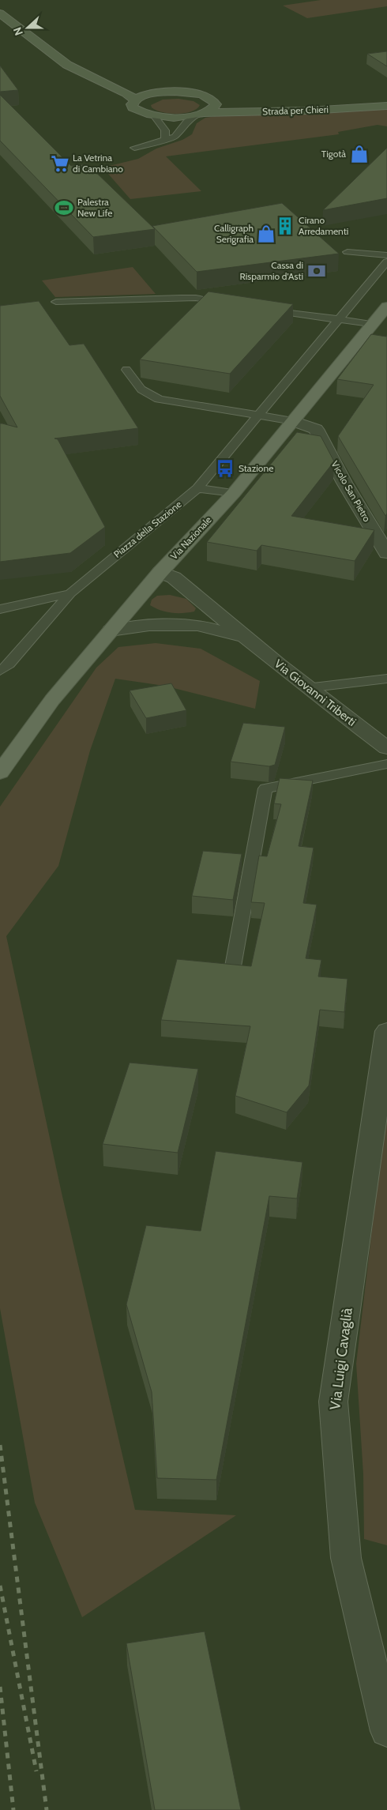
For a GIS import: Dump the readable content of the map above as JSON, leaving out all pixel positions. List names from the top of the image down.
{
  "streets": {
    "main road": ["Strada per Chieri", "Via Nazionale"],
    "street": ["Vicolo San Pietro", "Via Giovanni Triberti", "Via Luigi Cavaglià"],
    "lane": ["Piazza della Stazione"]
  },
  "crossings": [
    ["Vicolo San Pietro", "Via Nazionale"],
    ["Via Nazionale", "Via Giovanni Triberti"]
  ],
  "places": {
    "shop": ["Tigotà", "Calligraph Serigrafia"],
    "supermarket": ["La Vetrina di Cambiano"],
    "sports": ["Palestra New Life"],
    "building": ["Cirano Arredamenti"],
    "bank": ["Cassa di Risparmio d'Asti"],
    "bus stop": ["Stazione"]
  },
  "north": "left"
}
